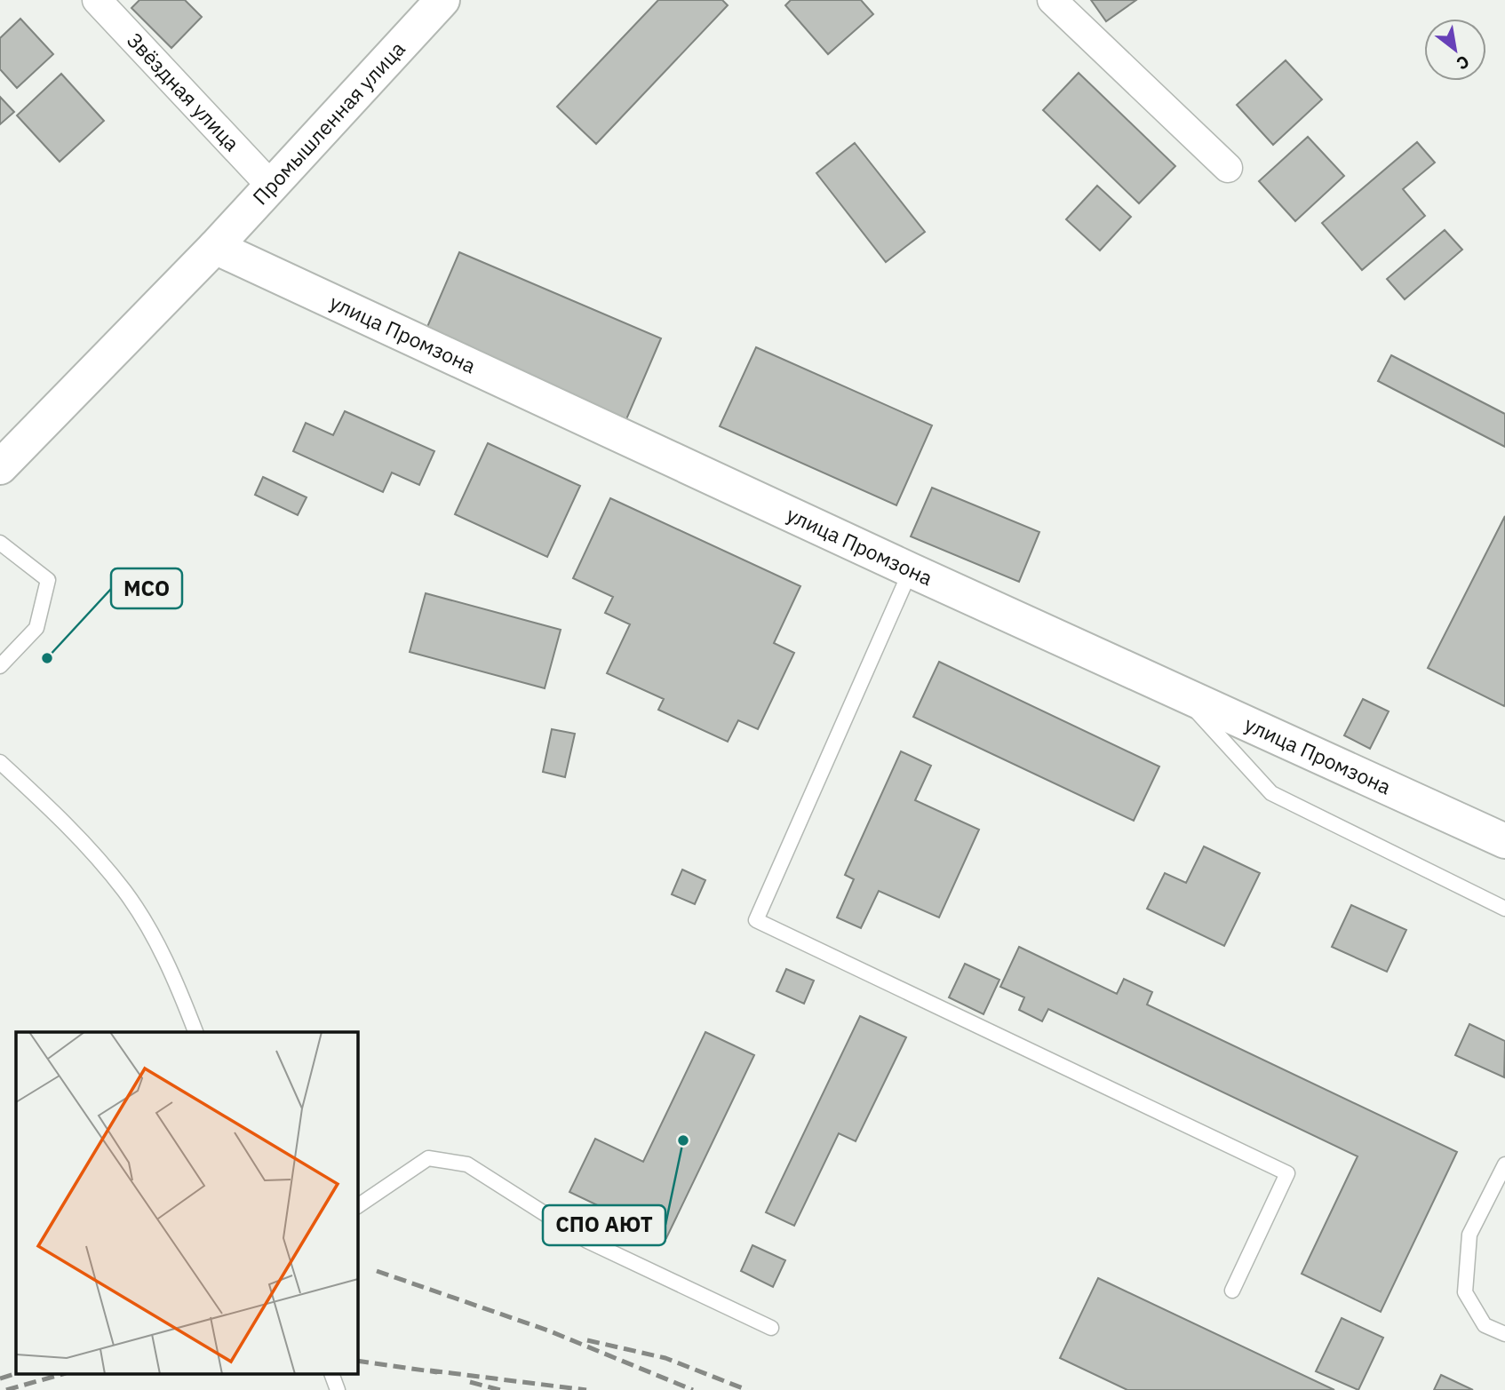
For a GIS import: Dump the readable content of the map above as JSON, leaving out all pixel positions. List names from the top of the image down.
{
  "streets": {
    "main road": ["Промышленная улица", "улица Промзона"],
    "street": ["Звёздная улица"]
  },
  "crossings": [
    ["Звёздная улица", "Промышленная улица"],
    ["Промышленная улица", "улица Промзона"]
  ],
  "places": ["МСО", "СПО АЮТ"],
  "north": "bottom right"
}
